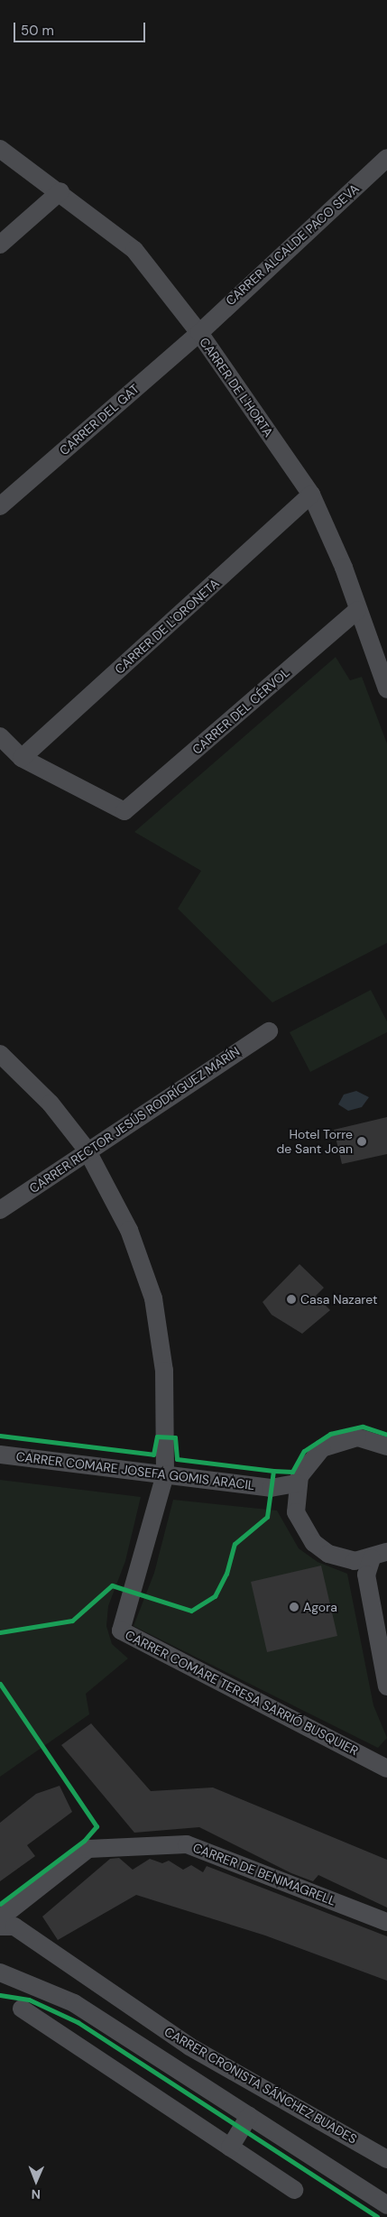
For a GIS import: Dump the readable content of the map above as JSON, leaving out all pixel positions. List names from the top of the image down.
{
  "streets": {
    "street": [
      "CARRER ALCALDE PACO SEVA",
      "CARRER DE L'HORTA",
      "CARRER DEL GAT",
      "CARRER DE L'ORONETA",
      "CARRER DEL CÉRVOL",
      "CARRER RECTOR JESÚS RODRÍGUEZ MARÍN",
      "CARRER COMARE JOSEFA GOMIS ARACIL",
      "CARRER COMARE TERESA SARRIÓ BUSQUIER",
      "CARRER DE BENIMAGRELL",
      "CARRER CRONISTA SÁNCHEZ BUADES"
    ]
  },
  "crossings": [
    ["CARRER ALCALDE PACO SEVA", "CARRER DE L'HORTA"],
    ["CARRER ALCALDE PACO SEVA", "CARRER DEL GAT"],
    ["CARRER DE L'HORTA", "CARRER DEL GAT"],
    ["CARRER DE L'HORTA", "CARRER DE L'ORONETA"],
    ["CARRER DE L'HORTA", "CARRER DEL CÉRVOL"],
    ["CARRER DE L'ORONETA", "CARRER DEL CÉRVOL"],
    ["CARRER COMARE JOSEFA GOMIS ARACIL", "CARRER COMARE TERESA SARRIÓ BUSQUIER"]
  ],
  "places": ["Hotel Torre de Sant Joan", "Casa Nazaret", "Agora"],
  "scale_bar": "50 m",
  "north": "bottom"
}
